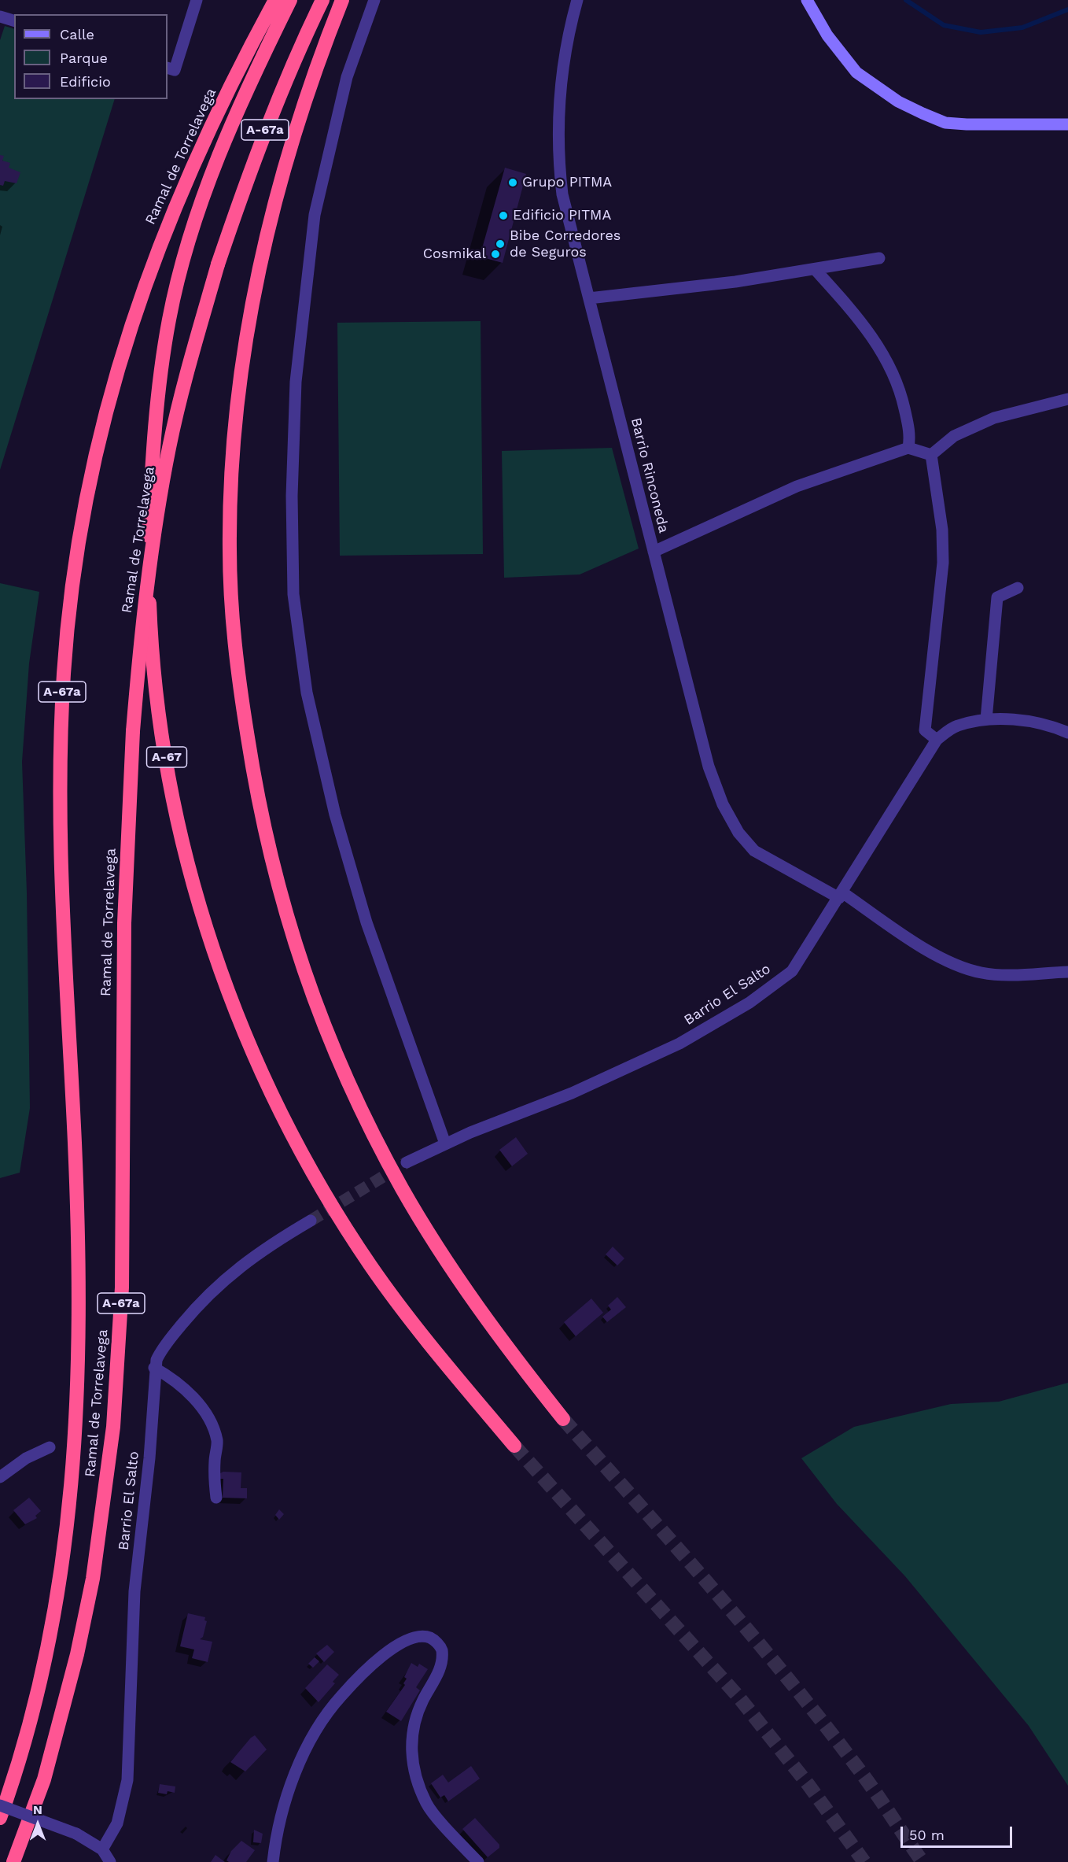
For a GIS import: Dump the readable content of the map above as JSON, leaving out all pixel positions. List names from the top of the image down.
{
  "streets": {
    "highway": ["A-67a", "Ramal de Torrelavega", "A-67"],
    "street": ["Barrio Rinconeda", "Barrio El Salto"]
  },
  "crossings": [
    ["Barrio Rinconeda", "Barrio El Salto"]
  ],
  "places": [
    "Grupo PITMA",
    "Edificio PITMA",
    "Bibe Corredores de Seguros",
    "Cosmikal"
  ],
  "legend": ["Calle", "Parque", "Edificio"],
  "scale_bar": "50 m",
  "north": "top"
}
